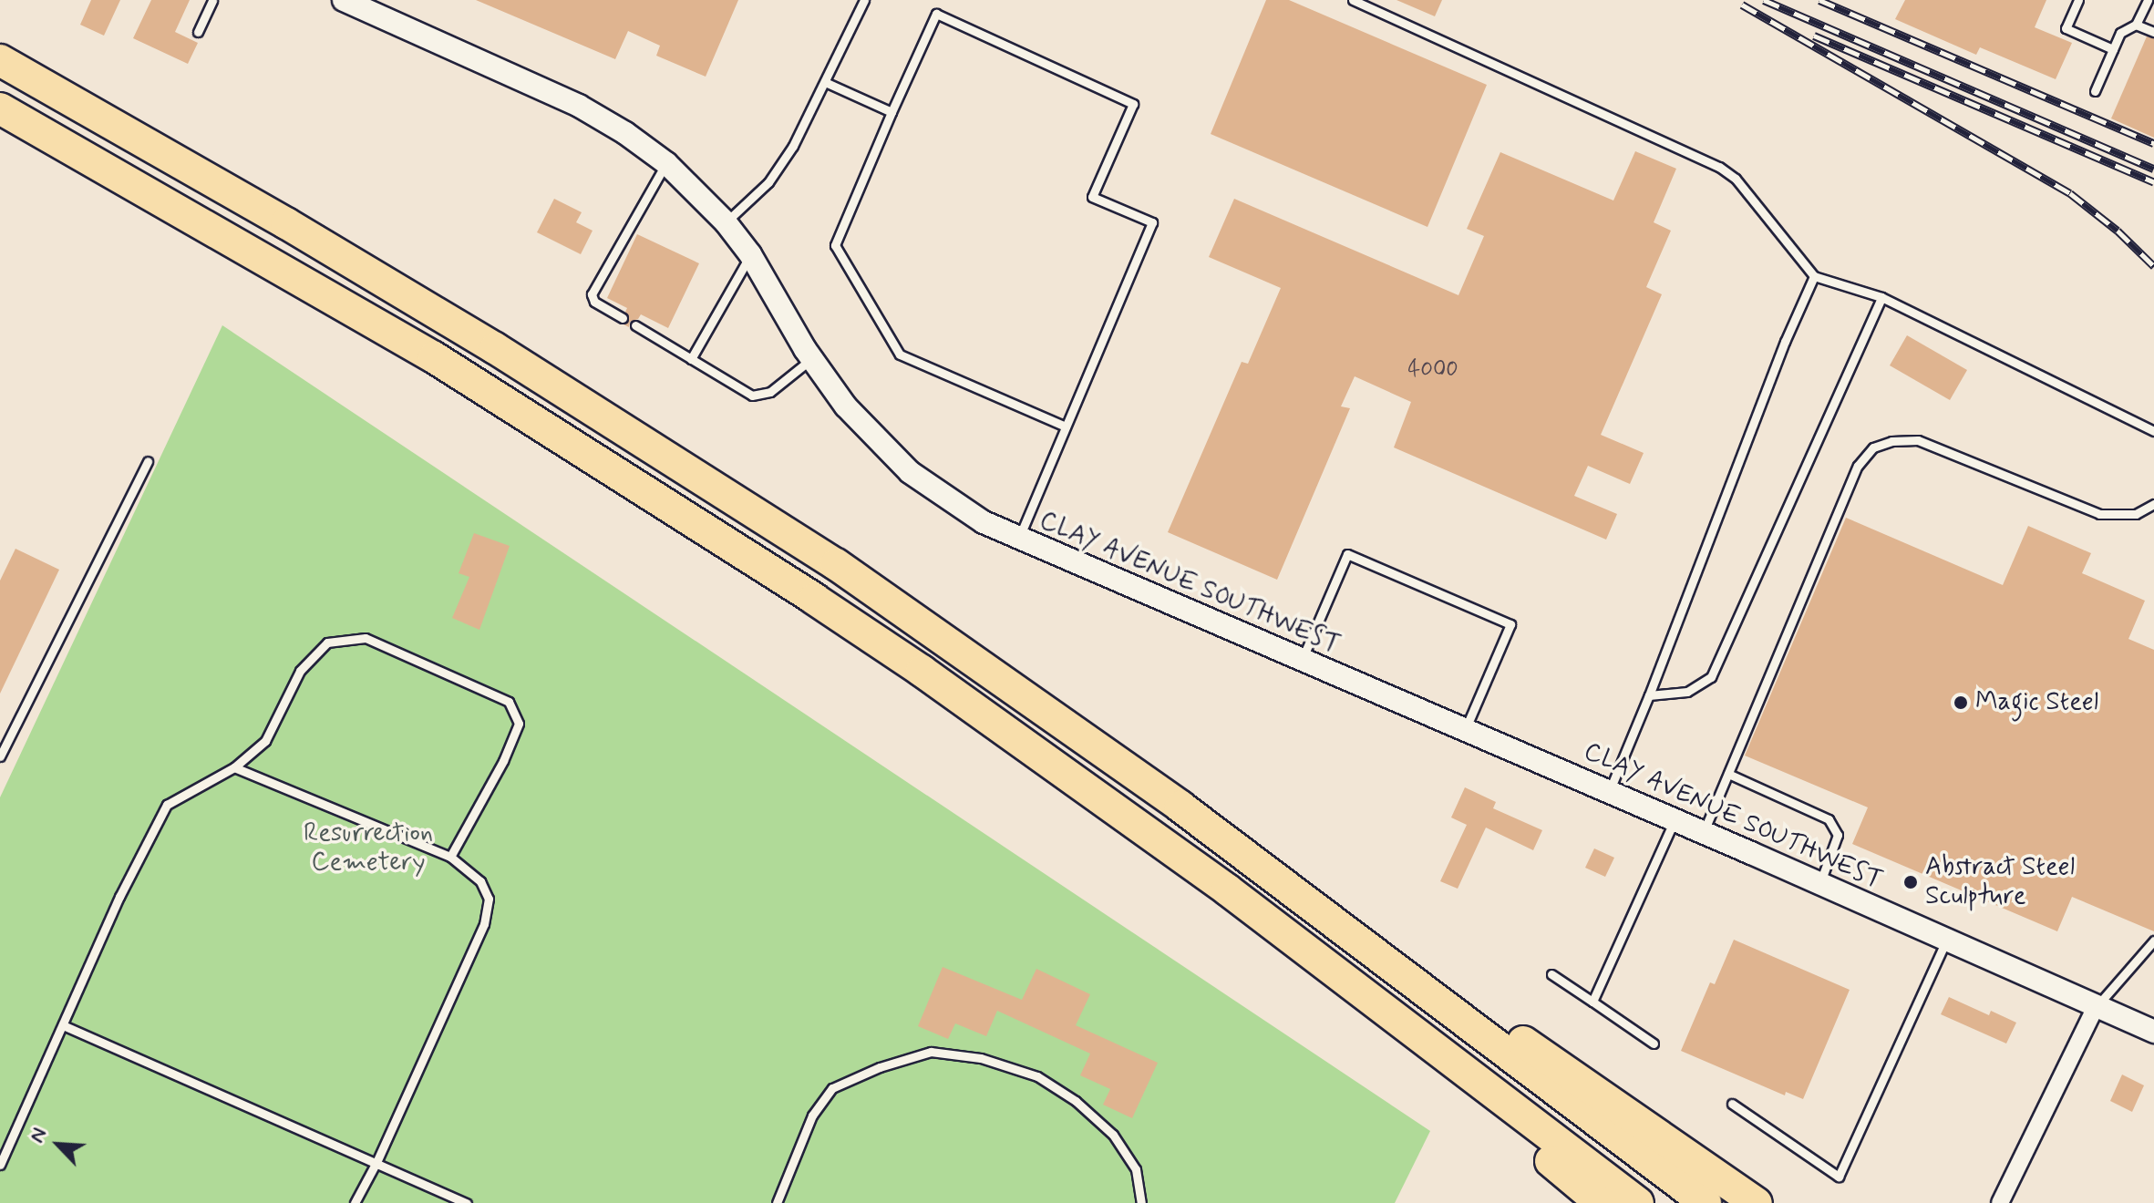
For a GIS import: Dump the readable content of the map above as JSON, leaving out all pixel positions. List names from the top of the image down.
{
  "streets": {
    "street": ["CLAY AVENUE SOUTHWEST"]
  },
  "parks": ["Resurrection Cemetery"],
  "places": ["Magic Steel", "Abstract Steel Sculpture"],
  "house_numbers": ["4000"],
  "north": "top left"
}
